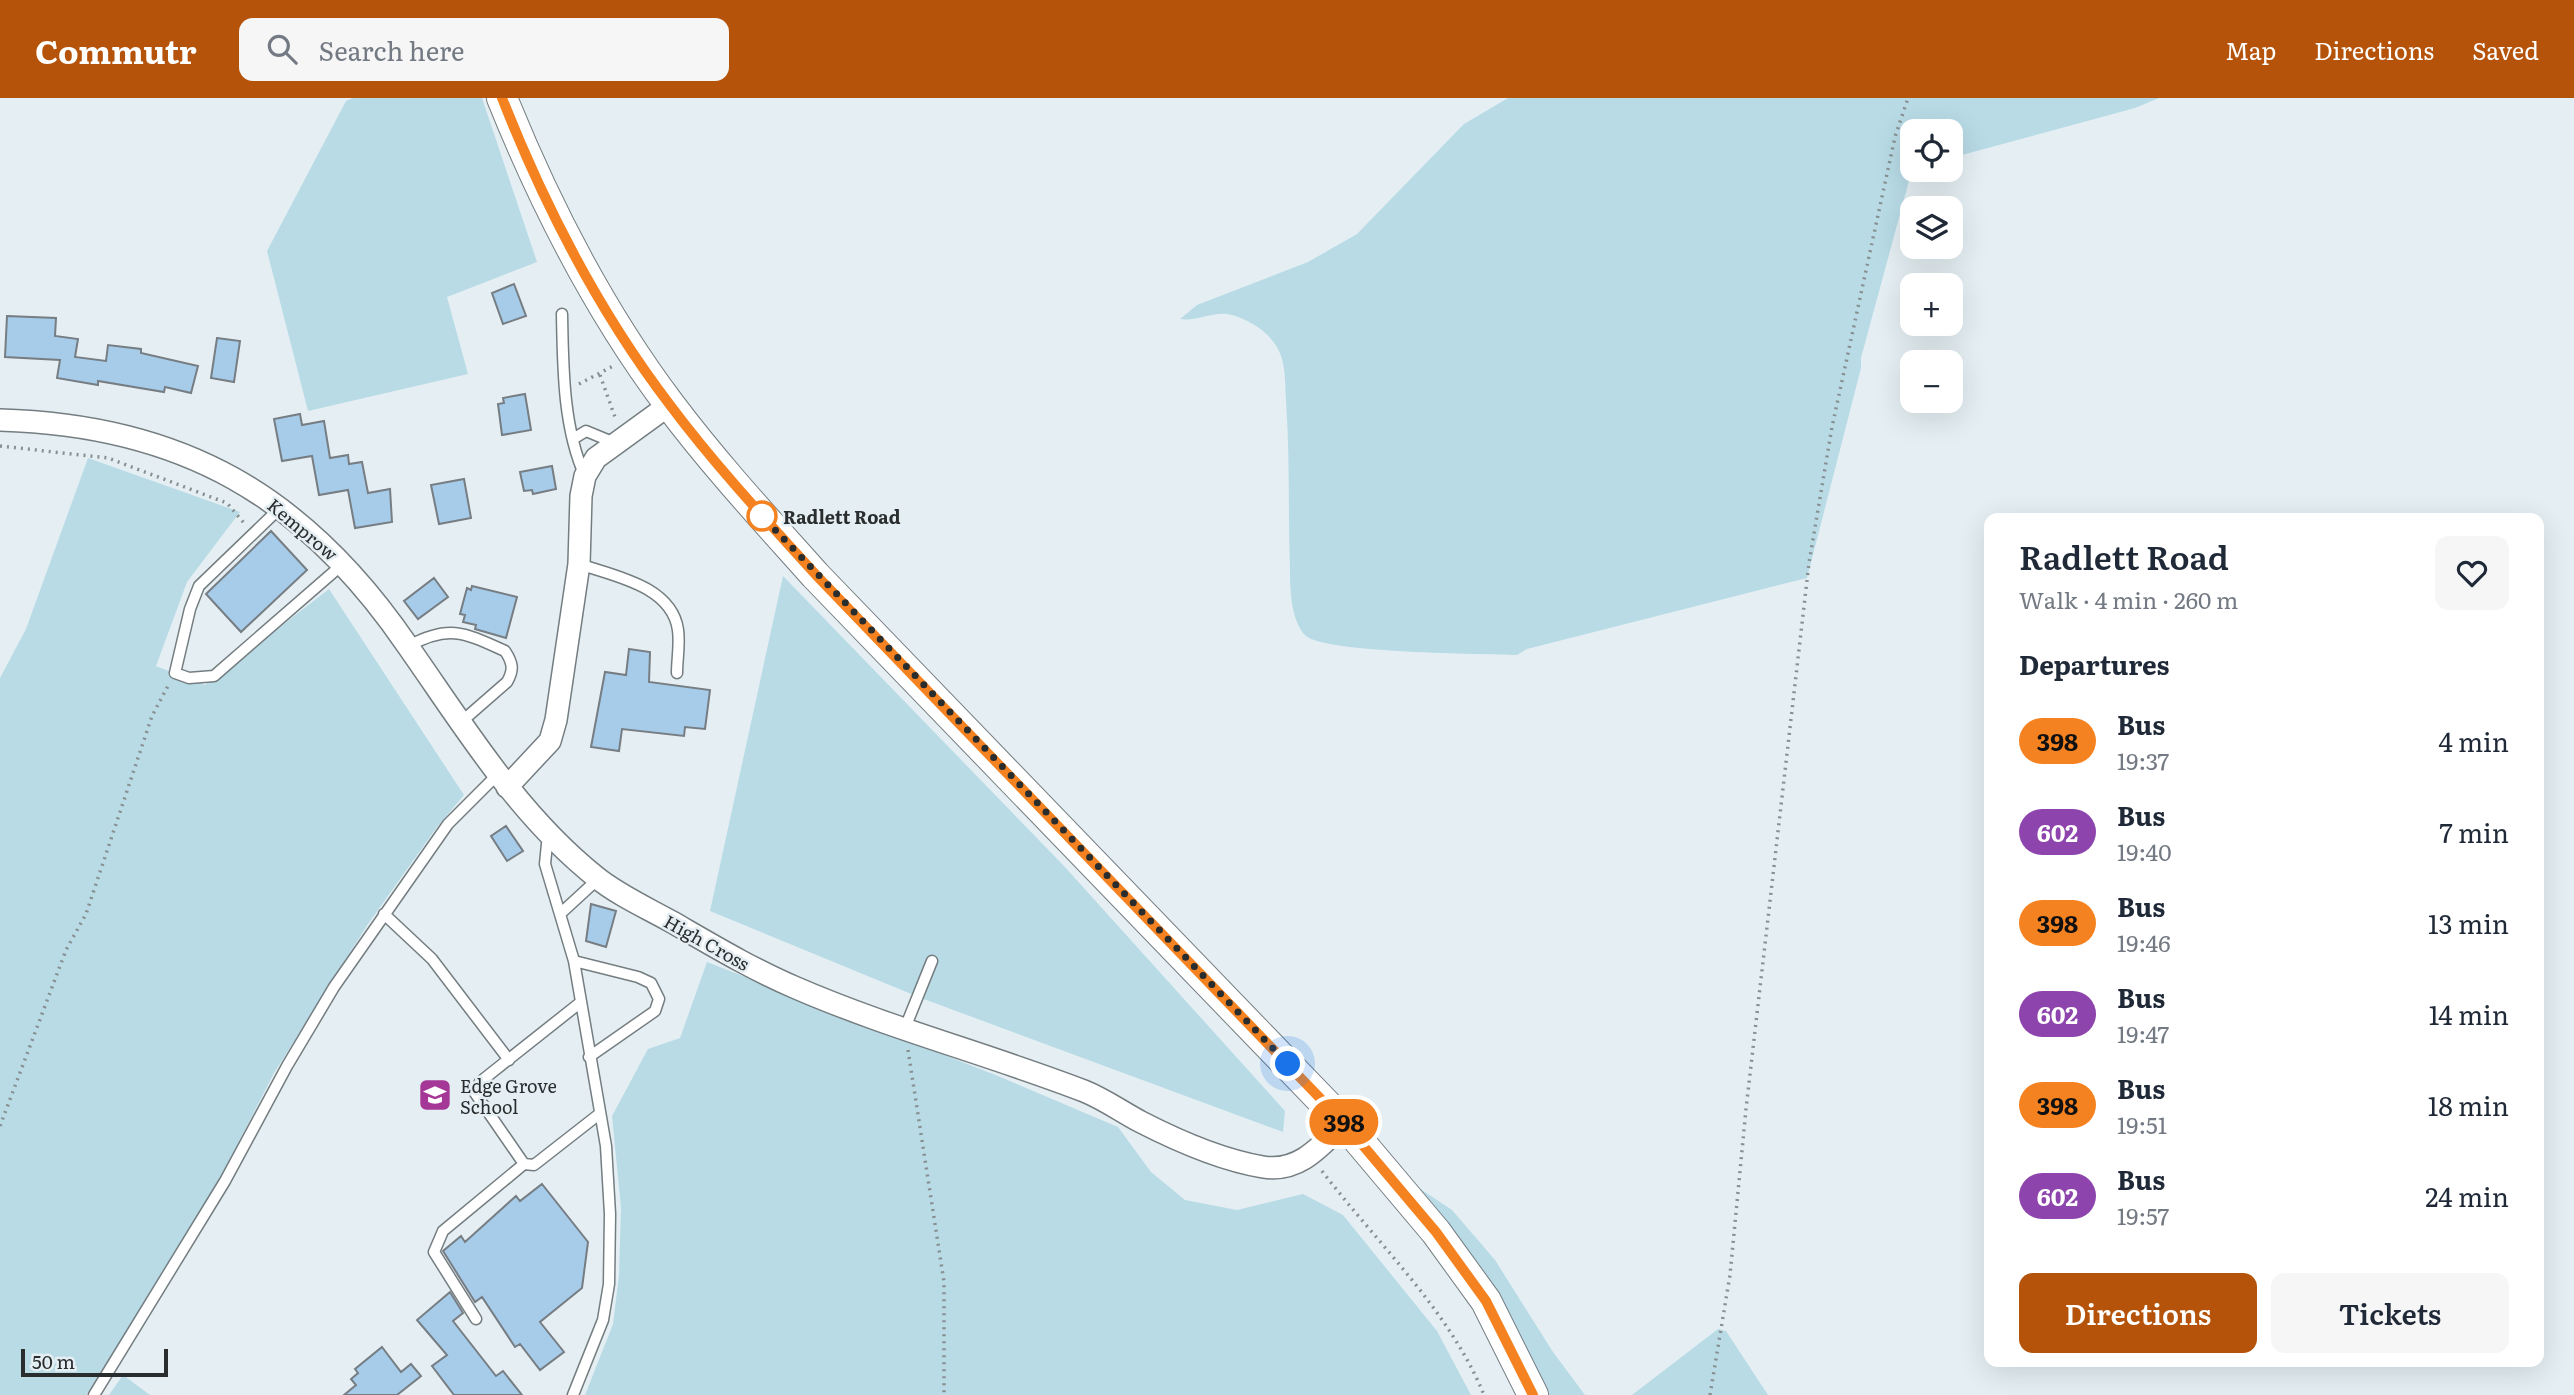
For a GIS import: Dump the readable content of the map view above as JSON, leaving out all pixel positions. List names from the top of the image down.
{
  "streets": {
    "street": ["Kemprow", "High Cross"]
  },
  "crossings": [
    ["Kemprow", "High Cross"]
  ],
  "places": {
    "other": ["Radlett Road"],
    "school or university": ["Edge Grove School"]
  },
  "lines": ["bus line 398"],
  "scale_bar": "50 m",
  "page": {
    "header": "Commutr",
    "search": "Search here",
    "nav": ["Map", "Directions", "Saved"],
    "on_map": "398",
    "map_buttons": ["+", "−"],
    "heading": [
      ["Radlett Road", "Walk · 4 min · 260 m"],
      "Departures"
    ],
    "list": [
      {
        "mark": "398",
        "name": "Bus",
        "note": "19:37",
        "value": "4 min"
      },
      {
        "mark": "602",
        "name": "Bus",
        "note": "19:40",
        "value": "7 min"
      },
      {
        "mark": "398",
        "name": "Bus",
        "note": "19:46",
        "value": "13 min"
      },
      {
        "mark": "602",
        "name": "Bus",
        "note": "19:47",
        "value": "14 min"
      },
      {
        "mark": "398",
        "name": "Bus",
        "note": "19:51",
        "value": "18 min"
      },
      {
        "mark": "602",
        "name": "Bus",
        "note": "19:57",
        "value": "24 min"
      }
    ],
    "buttons": ["Directions", "Tickets"],
    "scale": "50 m"
  }
}
